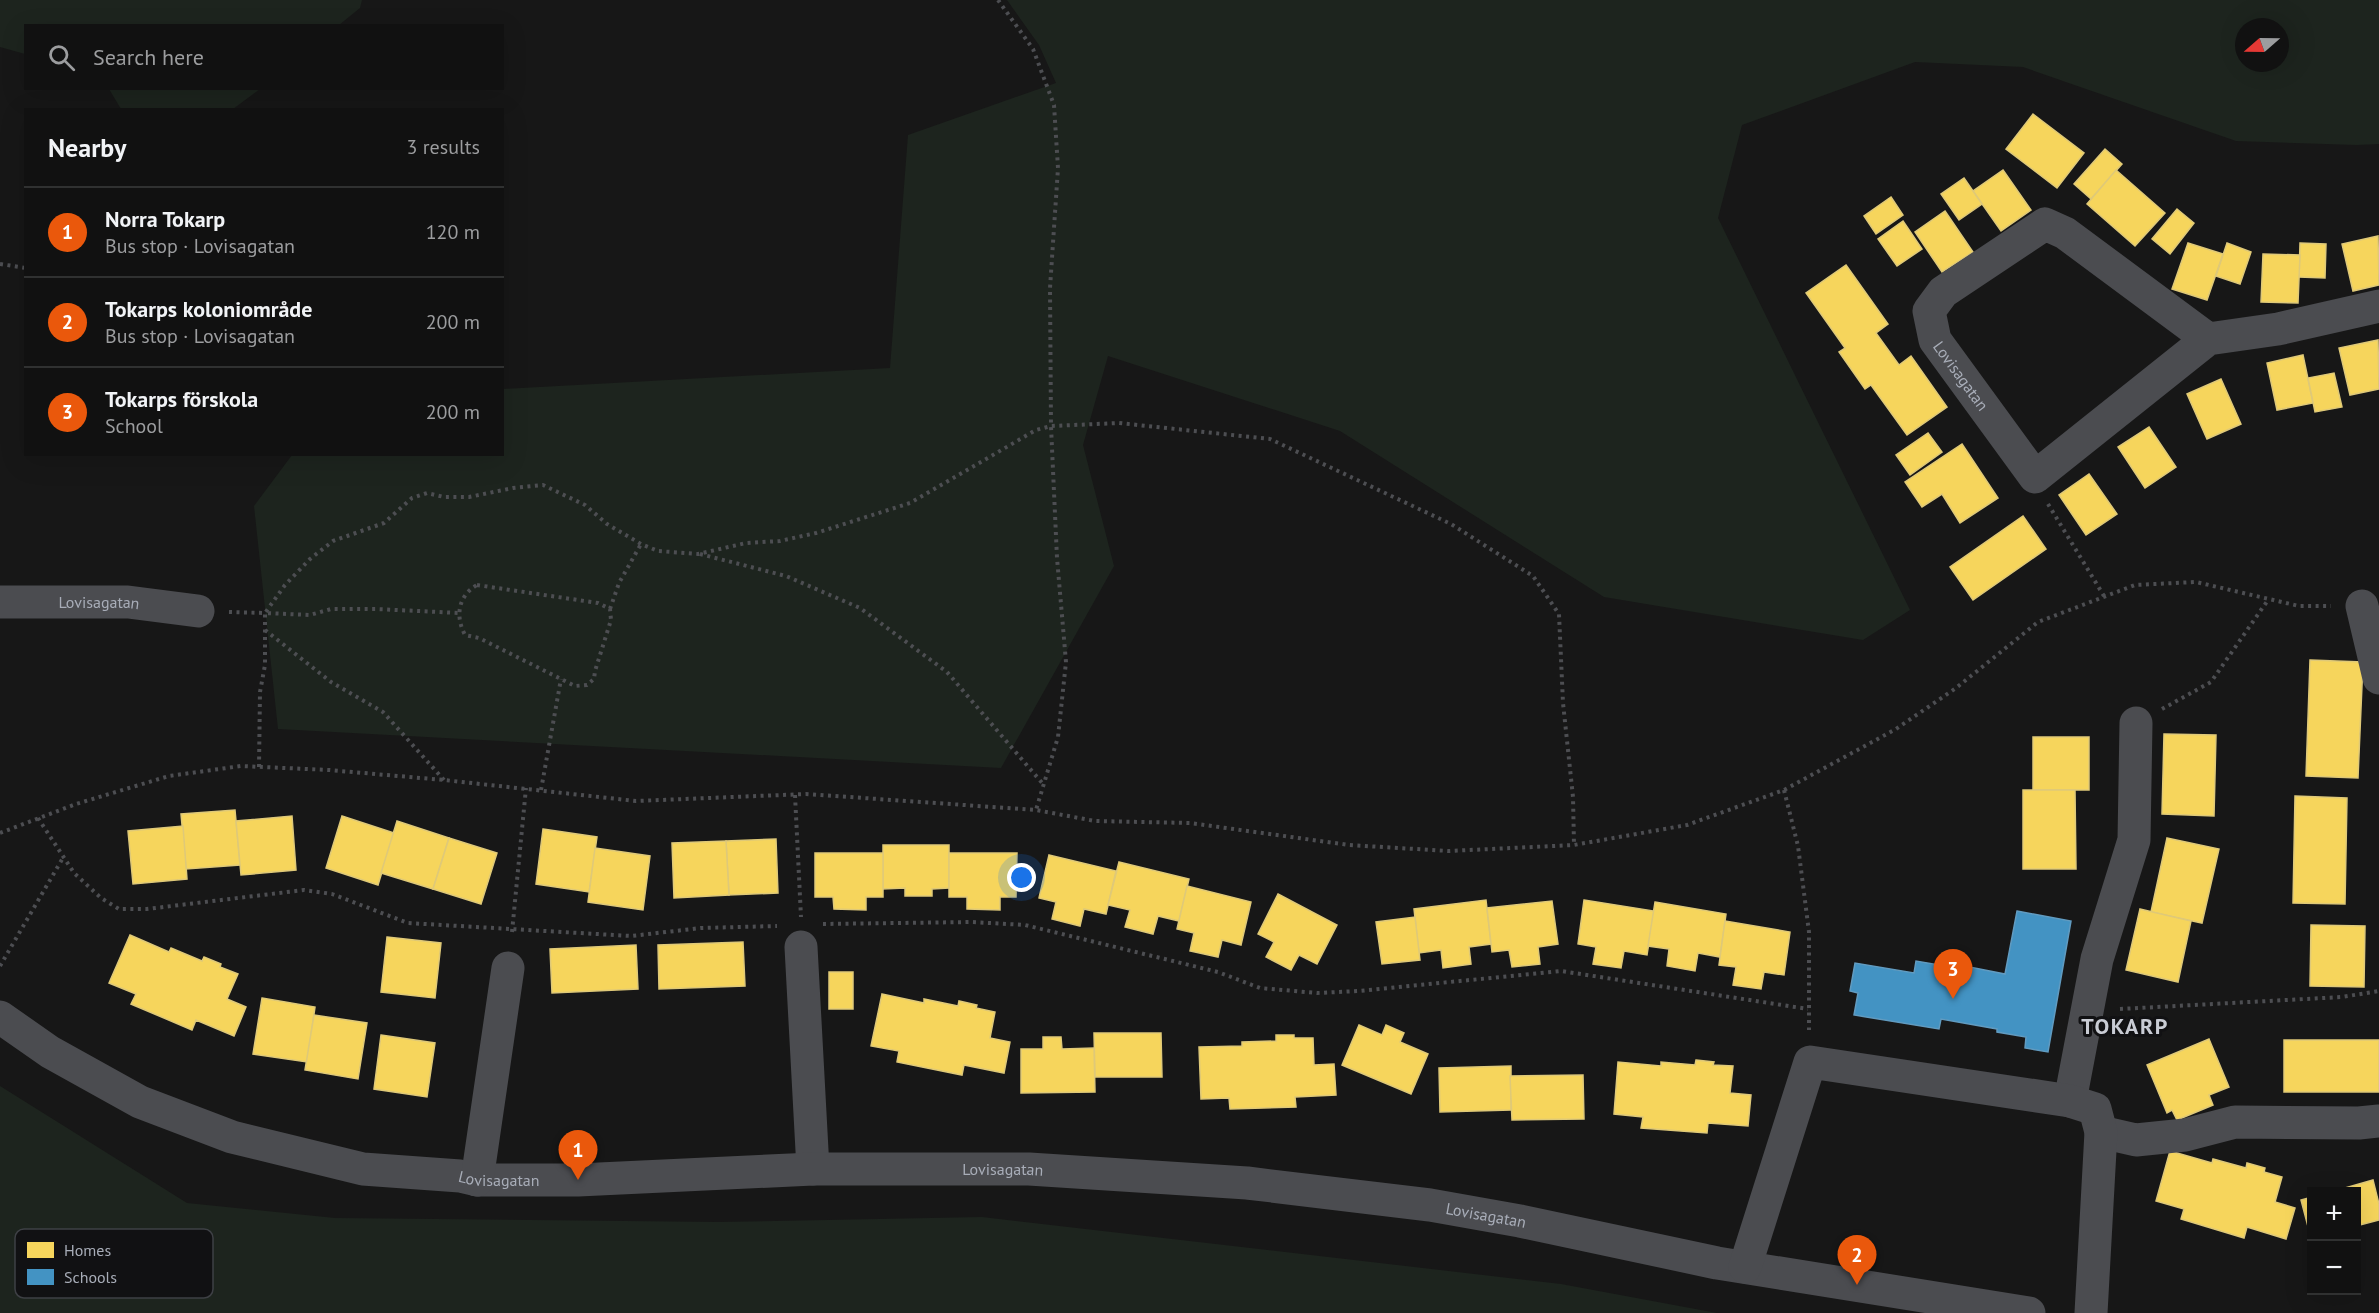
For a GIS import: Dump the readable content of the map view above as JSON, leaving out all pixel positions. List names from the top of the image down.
{
  "streets": {
    "street": ["Lovisagatan"]
  },
  "districts": ["TOKARP"],
  "legend": ["Homes", "Schools"],
  "north": "left",
  "page": {
    "search": "Search here",
    "heading": ["Nearby", "3 results"],
    "list": [
      {
        "mark": "1",
        "name": "Norra Tokarp",
        "note": "Bus stop · Lovisagatan",
        "value": "120 m"
      },
      {
        "mark": "2",
        "name": "Tokarps koloniområde",
        "note": "Bus stop · Lovisagatan",
        "value": "200 m"
      },
      {
        "mark": "3",
        "name": "Tokarps förskola",
        "note": "School",
        "value": "200 m"
      }
    ],
    "pins": ["3", "1", "2"],
    "map_buttons": ["+", "−"]
  }
}
